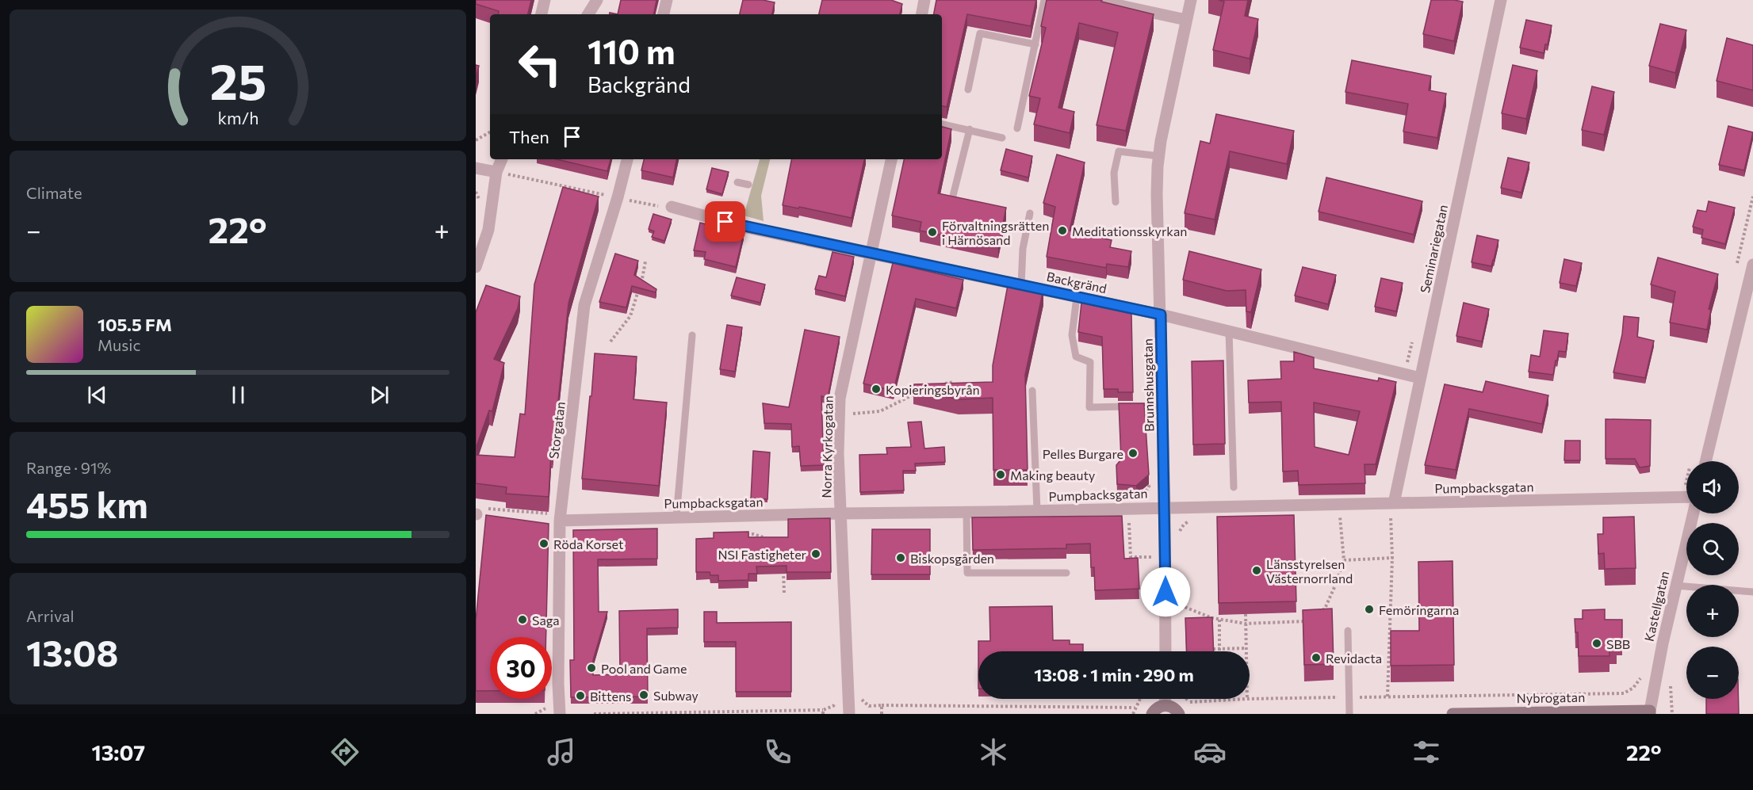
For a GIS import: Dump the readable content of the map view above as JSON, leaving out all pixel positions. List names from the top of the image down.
{
  "streets": {
    "main road": ["Nybrogatan"],
    "street": [
      "Seminariegatan",
      "Backgränd",
      "Brunnshusgatan",
      "Storgatan",
      "Norra Kyrkogatan",
      "Pumpbacksgatan",
      "Kastellgatan"
    ]
  },
  "crossings": [
    ["Seminariegatan", "Backgränd"],
    ["Seminariegatan", "Pumpbacksgatan"],
    ["Backgränd", "Brunnshusgatan"],
    ["Backgränd", "Norra Kyrkogatan"],
    ["Brunnshusgatan", "Pumpbacksgatan"],
    ["Storgatan", "Pumpbacksgatan"],
    ["Norra Kyrkogatan", "Pumpbacksgatan"],
    ["Kastellgatan", "Nybrogatan"]
  ],
  "places": [
    "Meditationsskyrkan",
    "Förvaltningsrätten i Härnösand",
    "Kopieringsbyrån",
    "Pelles Burgare",
    "Making beauty",
    "Röda Korset",
    "NSI Fastigheter",
    "Biskopsgården",
    "Länsstyrelsen Västernorrland",
    "Femöringarna",
    "Saga",
    "SBB",
    "Revidacta",
    "Pool and Game",
    "Subway",
    "Bittens"
  ],
  "page": {
    "turn": ["110 m", "Backgränd"],
    "then": "Then",
    "tile": [
      "Climate",
      ["Range · 91%", "455 km"],
      ["Arrival", "13:08"]
    ],
    "heat": ["−", "22°", "+"],
    "song": ["105.5 FM", "Music"],
    "map_buttons": ["+", "−"],
    "limit": "30",
    "trip": "13:08 · 1 min · 290 m",
    "tabs": ["13:07", "22°"],
    "gauge": ["25", "km/h"]
  }
}
